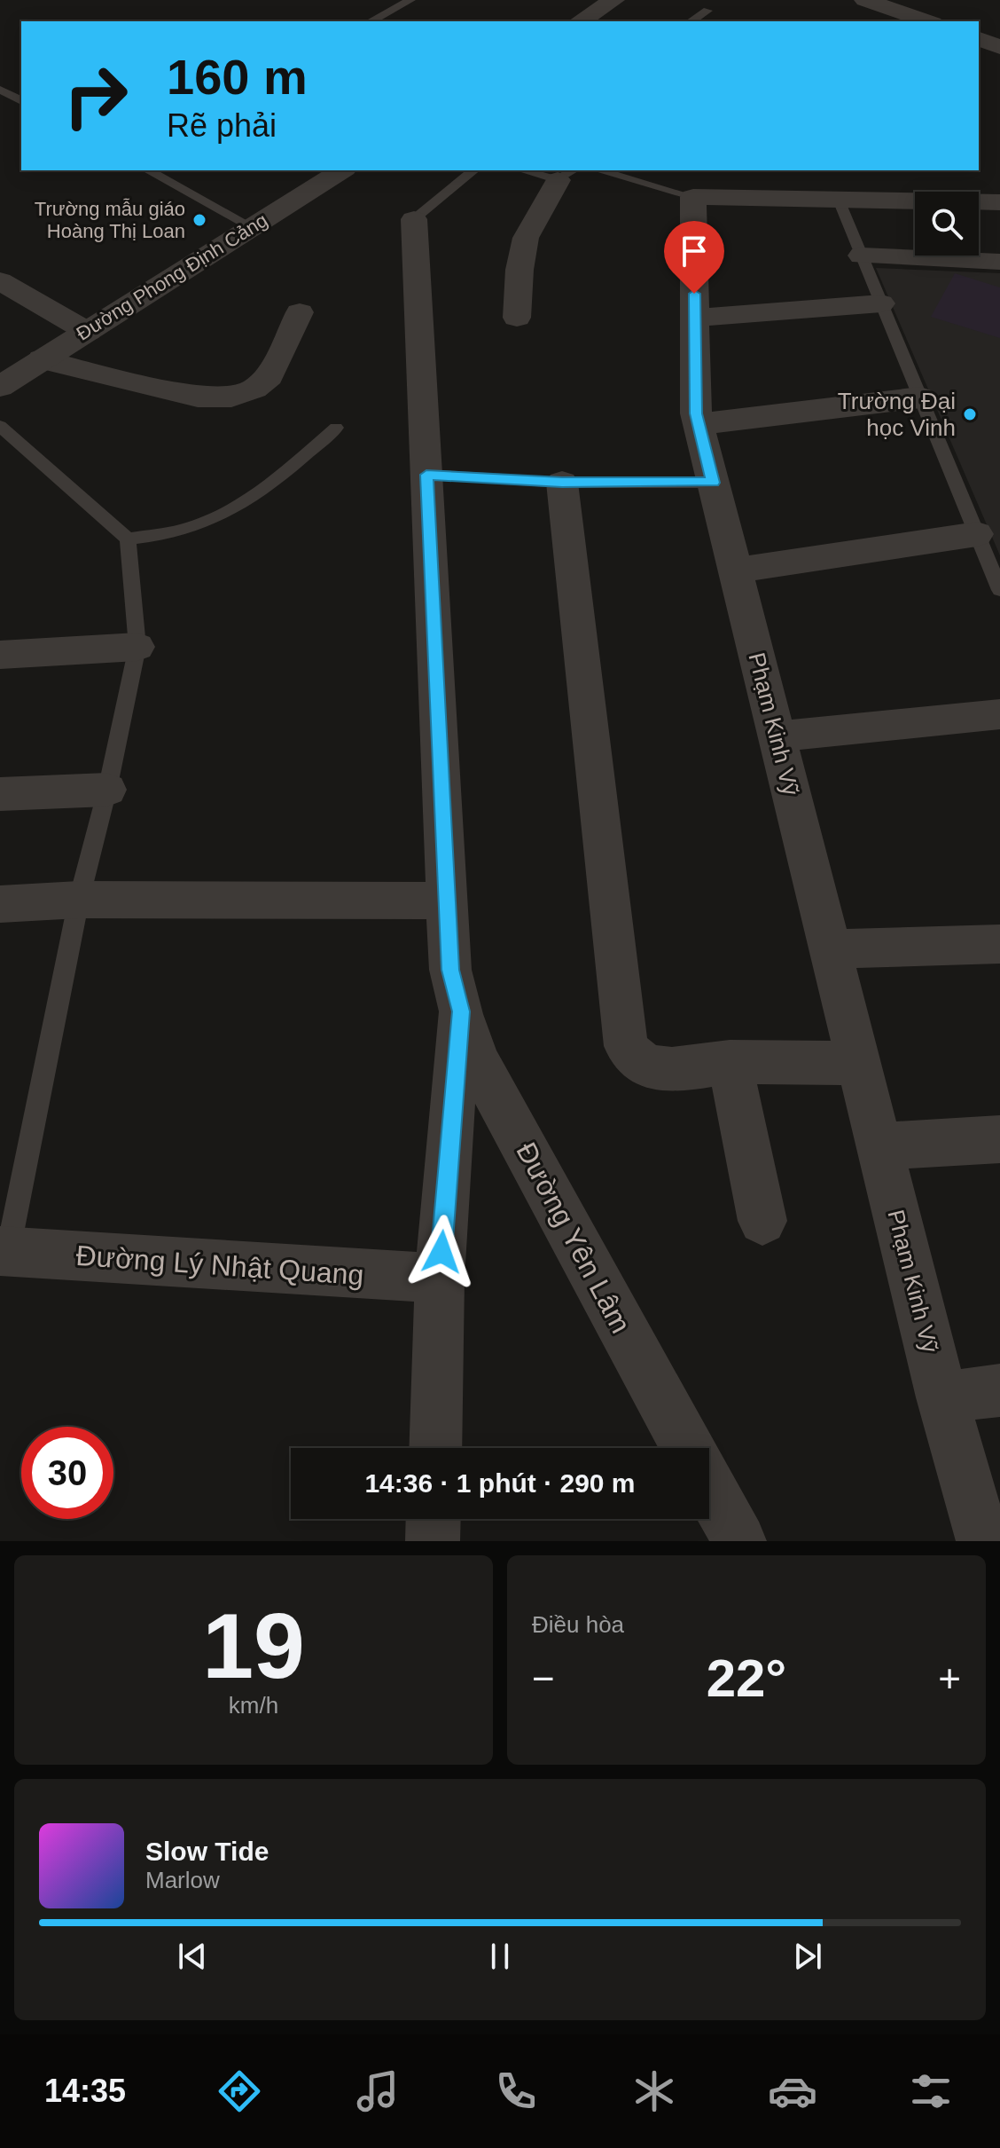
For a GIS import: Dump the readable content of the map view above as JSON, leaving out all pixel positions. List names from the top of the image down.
{
  "streets": {
    "street": [
      "Đường Phong Định Cảng",
      "Phạm Kinh Vỹ",
      "Đường Yên Lâm",
      "Đường Lý Nhật Quang"
    ]
  },
  "places": ["Trường mẫu giáo Hoàng Thị Loan", "Trường Đại học Vinh"],
  "page": {
    "turn": ["160 m", "Rẽ phải"],
    "limit": "30",
    "trip": "14:36 · 1 phút · 290 m",
    "tile": [
      ["19", "km/h"],
      "Điều hòa"
    ],
    "heat": ["−", "22°", "+"],
    "song": ["Slow Tide", "Marlow"],
    "tabs": "14:35"
  }
}
